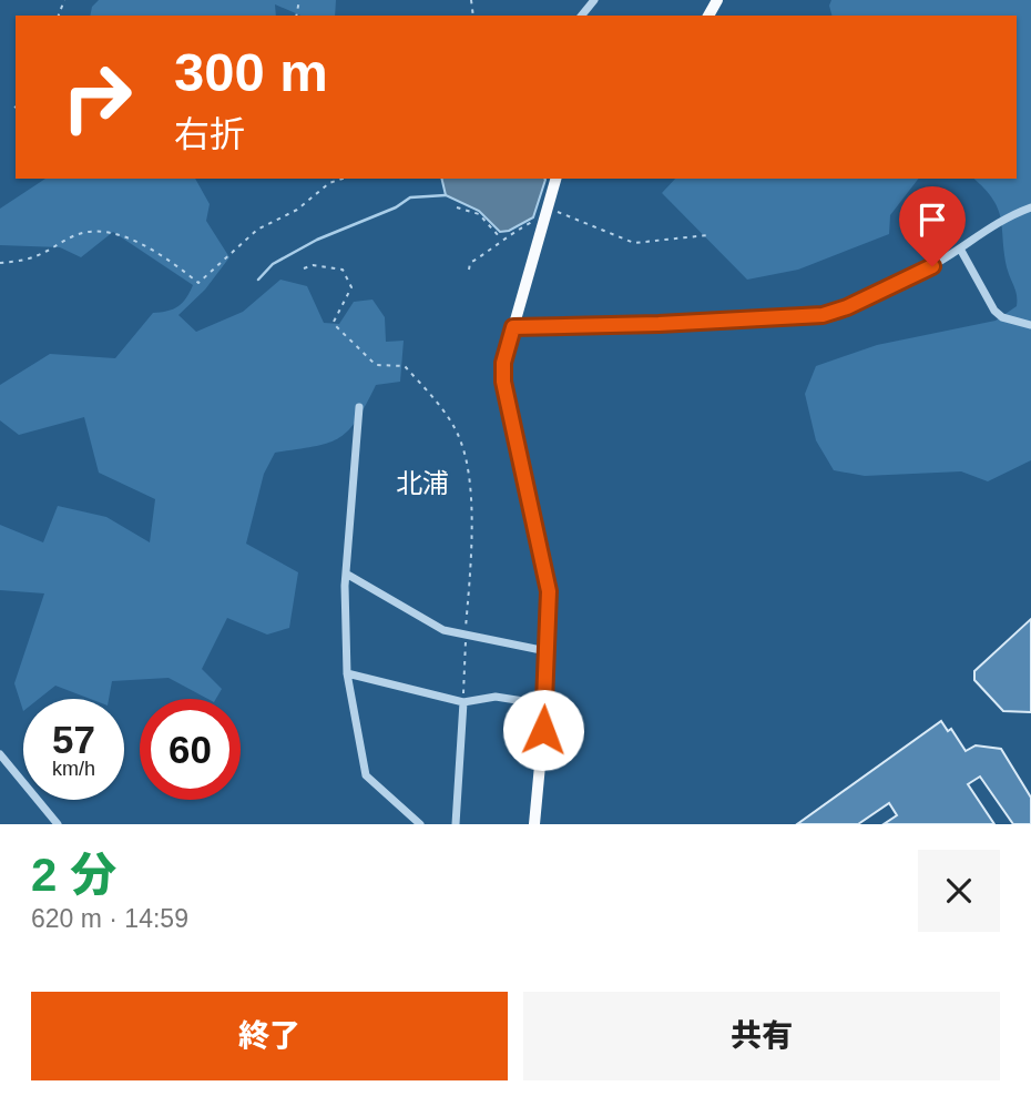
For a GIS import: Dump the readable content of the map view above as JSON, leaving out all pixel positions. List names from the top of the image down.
{
  "districts": ["北浦"],
  "page": {
    "turn": ["300 m", "右折"],
    "speed": "57 km/h",
    "limit": "60",
    "heading": ["2 分", "620 m · 14:59"],
    "buttons": ["終了", "共有"]
  }
}
